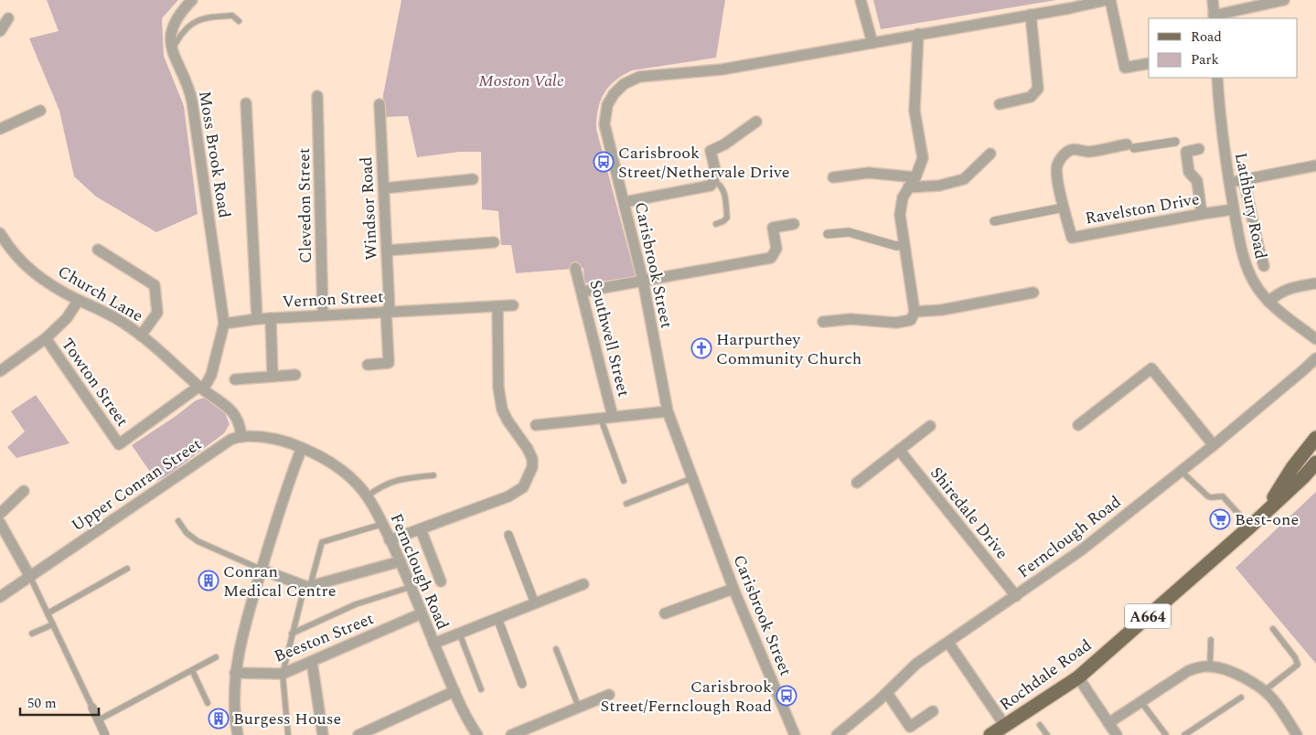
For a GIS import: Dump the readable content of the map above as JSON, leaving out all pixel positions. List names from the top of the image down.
{
  "streets": {
    "main road": ["A664", "Rochdale Road"],
    "street": [
      "Moss Brook Road",
      "Clevedon Street",
      "Lathbury Road",
      "Windsor Road",
      "Ravelston Drive",
      "Carisbrook Street",
      "Church Lane",
      "Vernon Street",
      "Southwell Street",
      "Towton Street",
      "Upper Conran Street",
      "Shiredale Drive",
      "Fernclough Road",
      "Beeston Street"
    ]
  },
  "crossings": [
    ["Moss Brook Road", "Vernon Street"],
    ["Clevedon Street", "Vernon Street"],
    ["Lathbury Road", "Ravelston Drive"],
    ["Windsor Road", "Vernon Street"],
    ["Church Lane", "Towton Street"],
    ["Church Lane", "Upper Conran Street"],
    ["Upper Conran Street", "Fernclough Road"],
    ["Shiredale Drive", "Fernclough Road"],
    ["Fernclough Road", "Beeston Street"]
  ],
  "parks": ["Moston Vale"],
  "places": {
    "bus stop": ["Carisbrook Street/Nethervale Drive", "Carisbrook Street/Fernclough Road"],
    "church": ["Harpurthey Community Church"],
    "supermarket": ["Best-one"],
    "building": ["Conran Medical Centre", "Burgess House"]
  },
  "legend": ["Road", "Park"],
  "scale_bar": "50 m"
}
